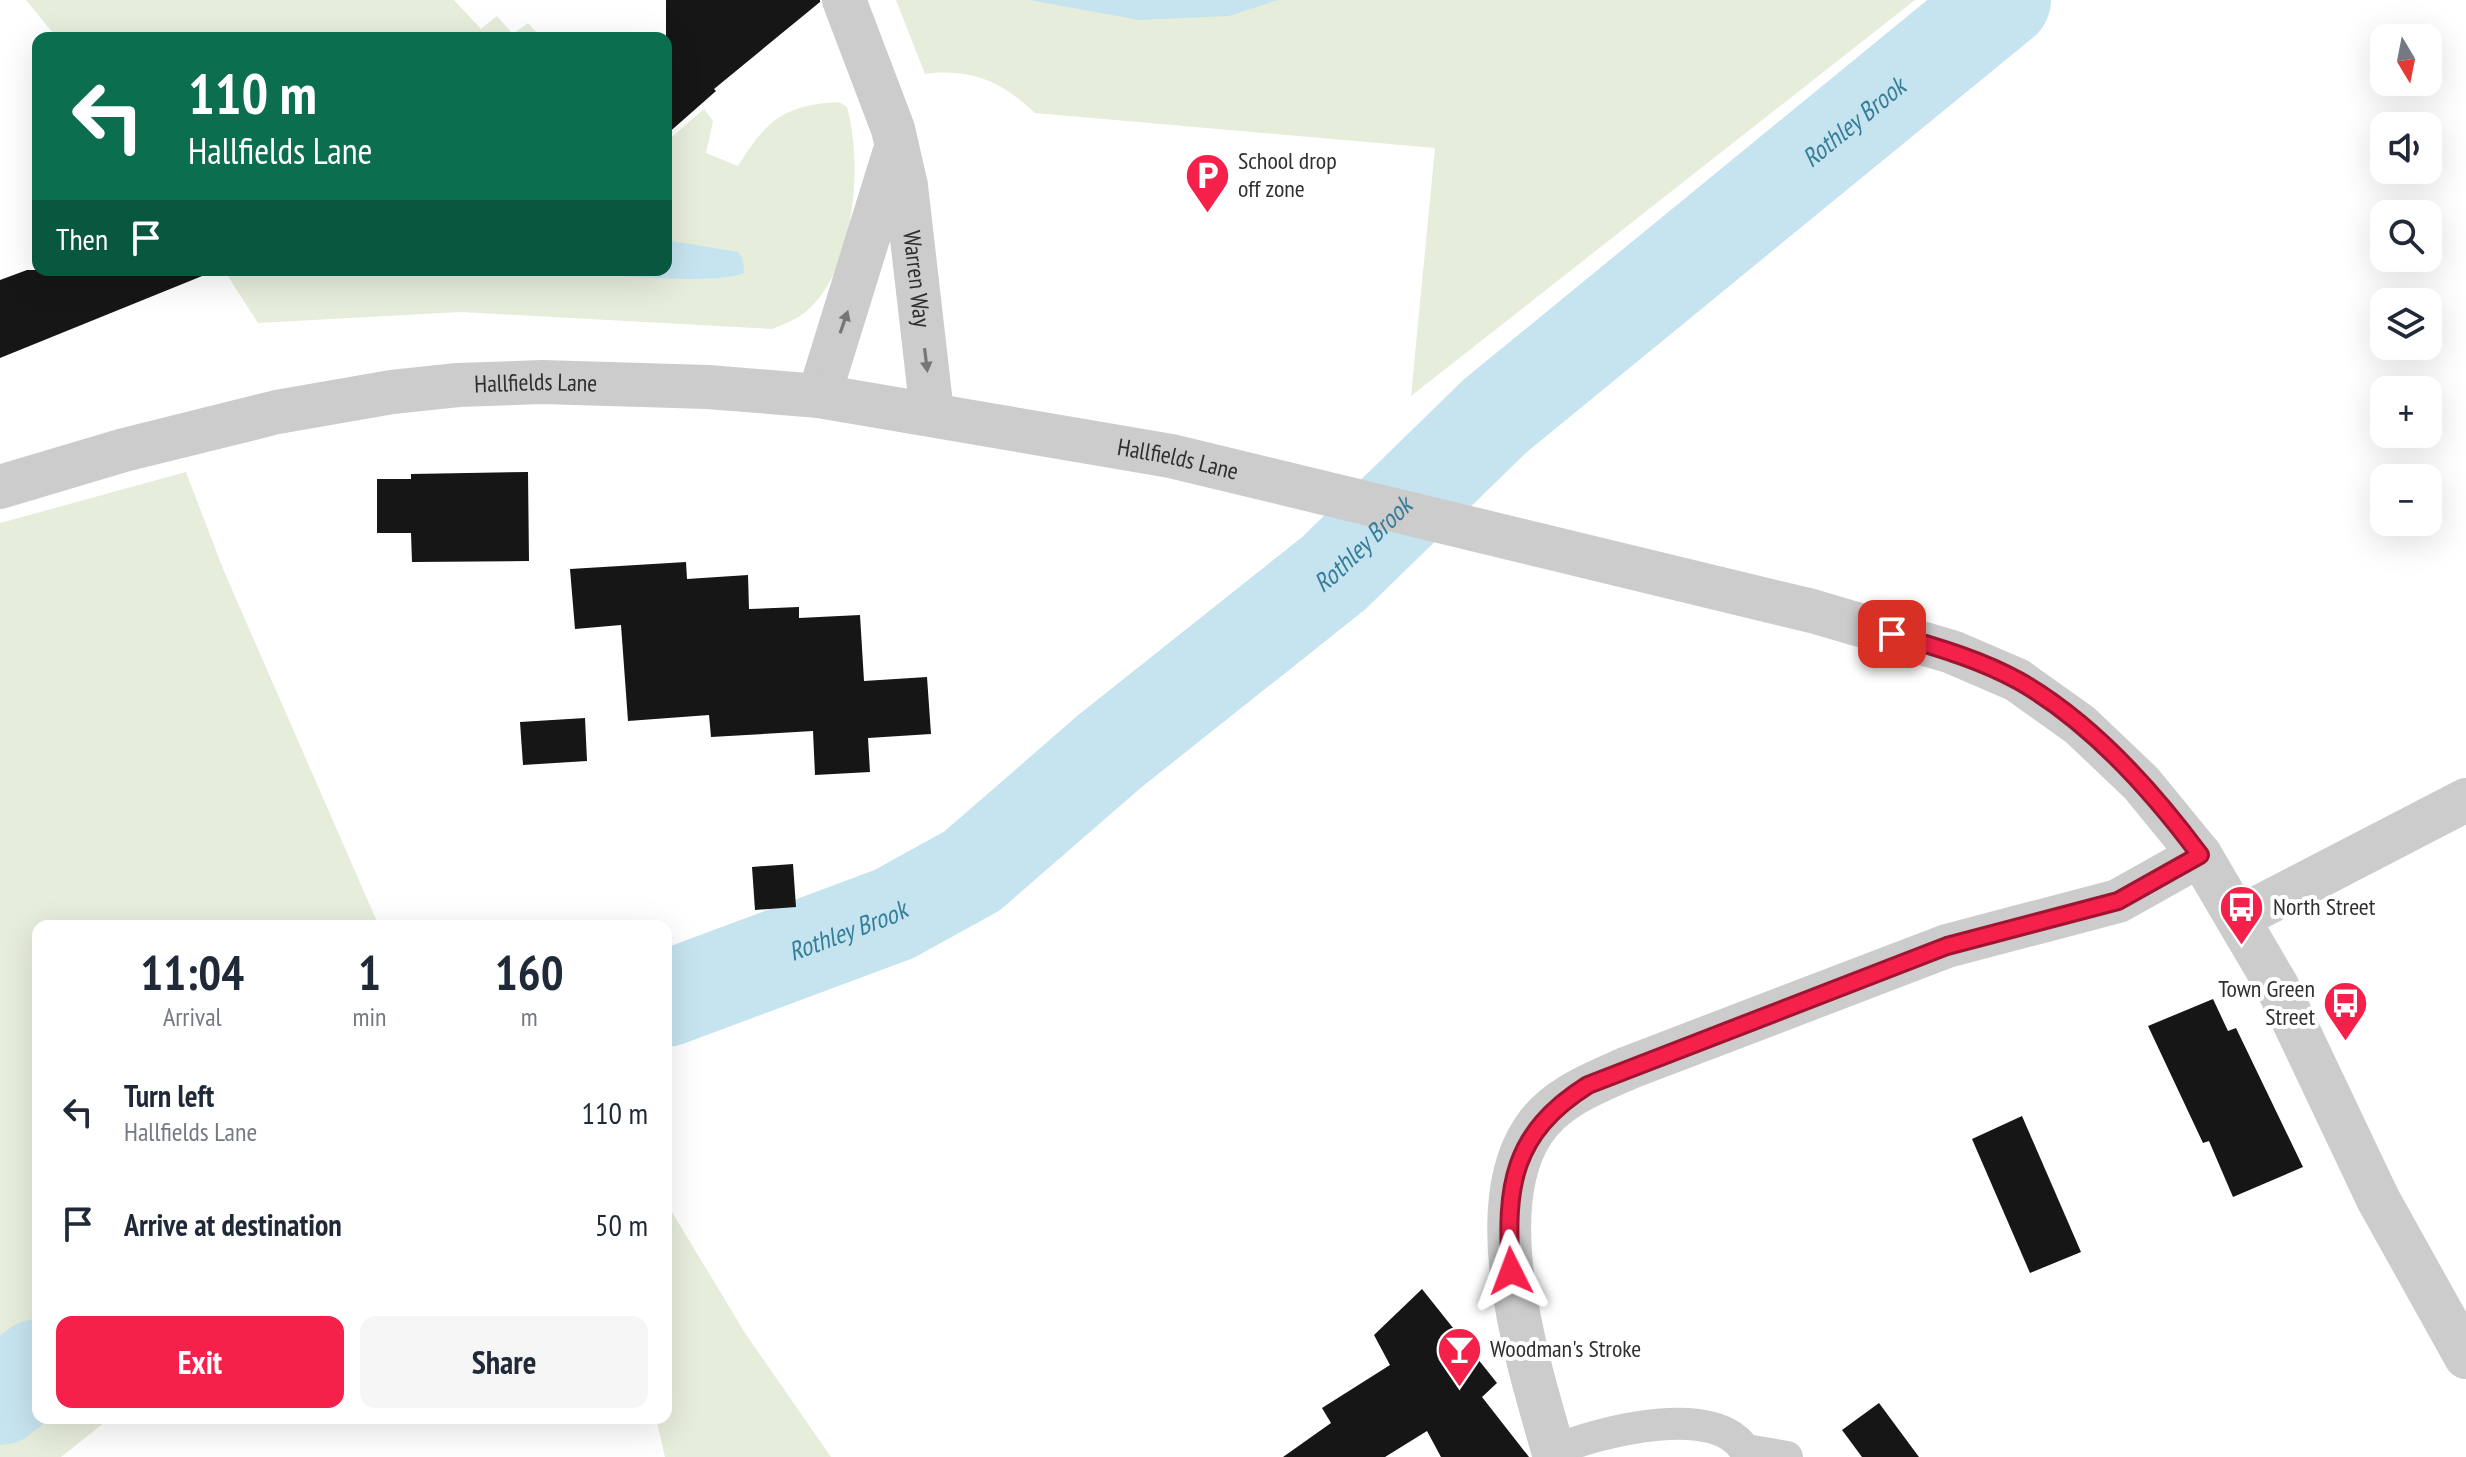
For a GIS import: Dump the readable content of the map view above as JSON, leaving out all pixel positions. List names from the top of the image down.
{
  "streets": {
    "street": ["Warren Way", "Hallfields Lane"]
  },
  "crossings": [
    ["Warren Way", "Hallfields Lane"]
  ],
  "water": ["Rothley Brook"],
  "places": {
    "parking": ["School drop off zone"],
    "bus stop": ["North Street", "Town Green Street"],
    "bar": ["Woodman's Stroke"]
  },
  "north": "bottom",
  "page": {
    "map_buttons": ["+", "−"],
    "turn": ["110 m", "Hallfields Lane"],
    "then": "Then",
    "eta": [
      "11:04",
      "Arrival",
      "1",
      "min",
      "160",
      "m"
    ],
    "list": [
      {
        "name": "Turn left",
        "note": "Hallfields Lane",
        "value": "110 m"
      },
      {
        "name": "Arrive at destination",
        "value": "50 m"
      }
    ],
    "buttons": ["Exit", "Share"]
  }
}
